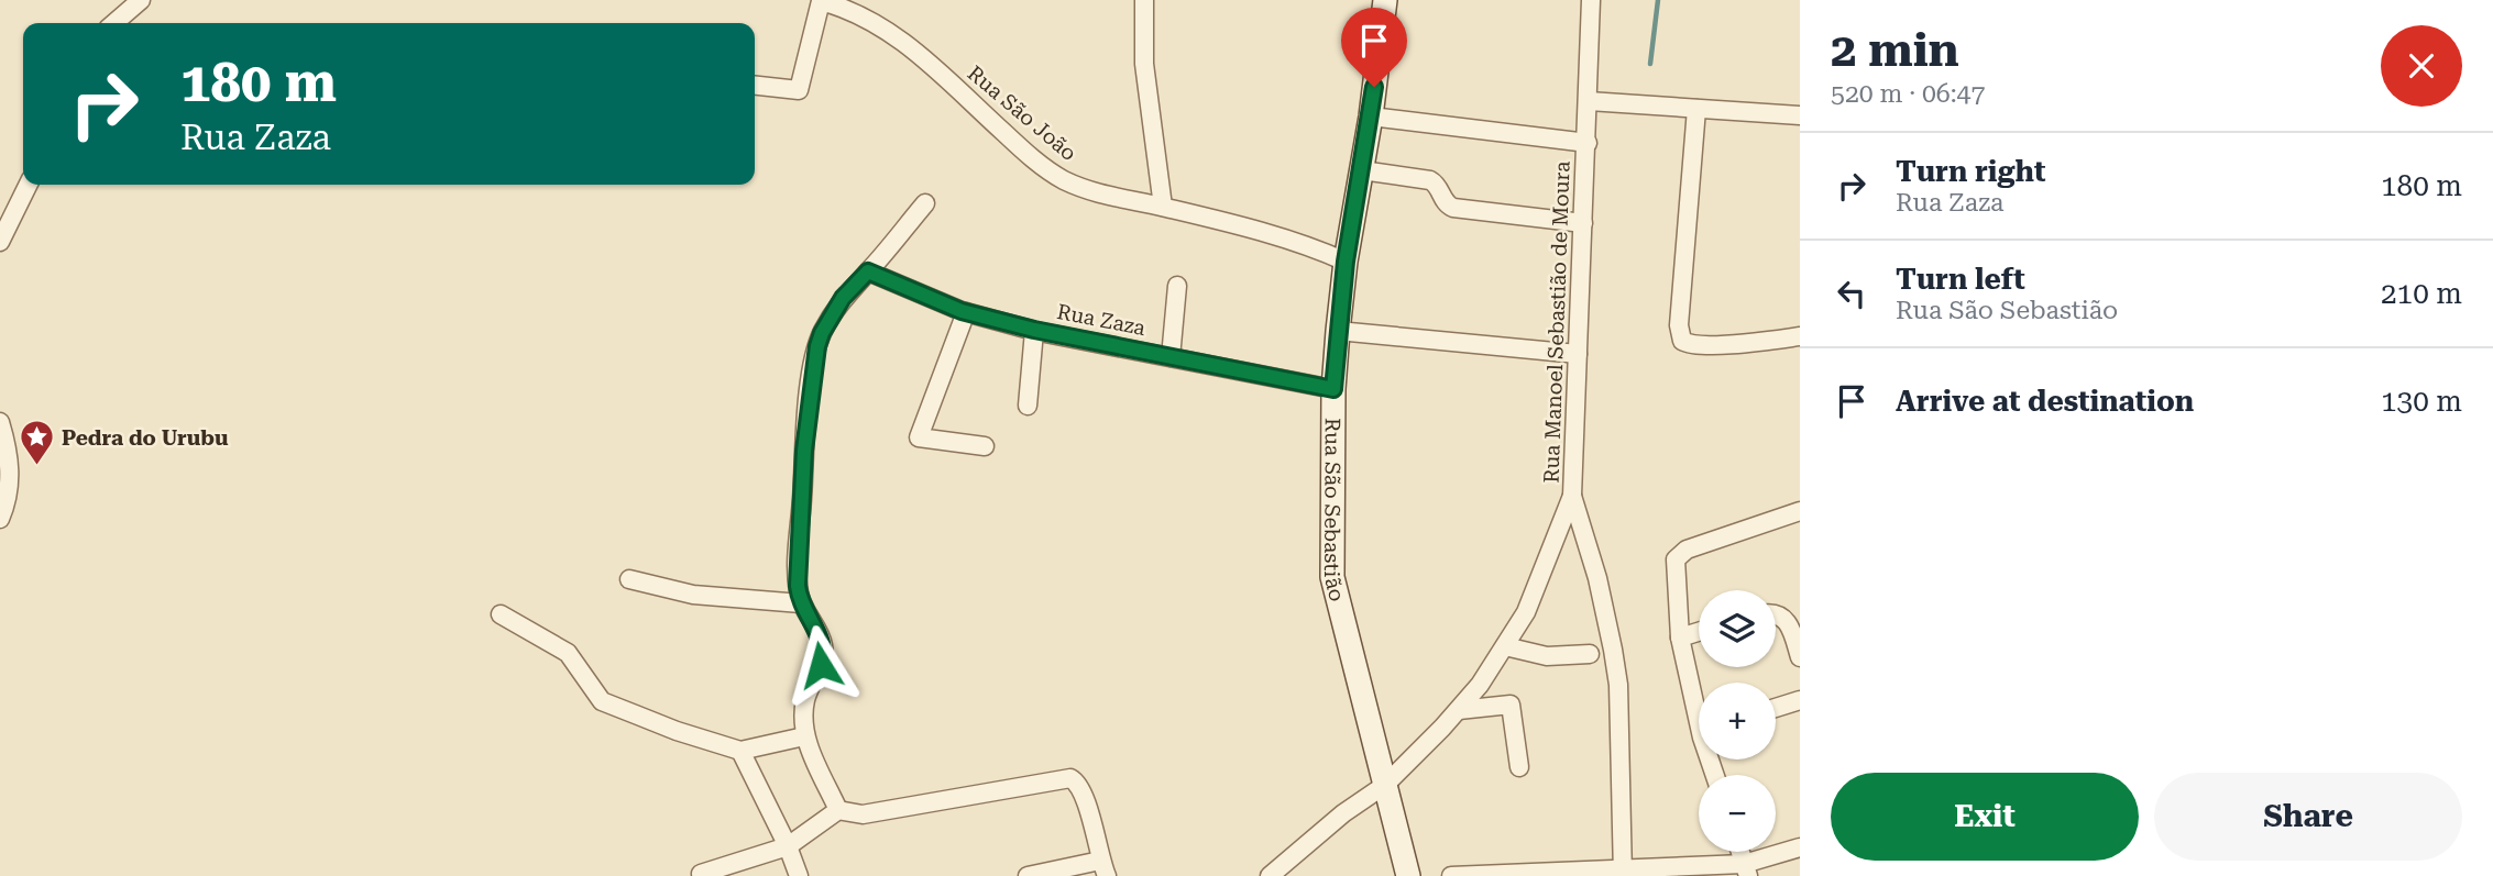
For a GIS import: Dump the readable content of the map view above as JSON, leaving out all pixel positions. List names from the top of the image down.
{
  "streets": {
    "street": [
      "Rua São João",
      "Rua Zaza",
      "Rua Manoel Sebastião de Moura",
      "Rua São Sebastião"
    ]
  },
  "crossings": [
    ["Rua São João", "Rua São Sebastião"],
    ["Rua Zaza", "Rua São Sebastião"],
    ["Rua Manoel Sebastião de Moura", "Rua São Sebastião"]
  ],
  "places": {
    "place": ["Pedra do Urubu"]
  },
  "page": {
    "heading": ["2 min", "520 m · 06:47"],
    "turn": ["180 m", "Rua Zaza"],
    "list": [
      {
        "name": "Turn right",
        "note": "Rua Zaza",
        "value": "180 m"
      },
      {
        "name": "Turn left",
        "note": "Rua São Sebastião",
        "value": "210 m"
      },
      {
        "name": "Arrive at destination",
        "value": "130 m"
      }
    ],
    "map_buttons": ["+", "−"],
    "buttons": ["Exit", "Share"]
  }
}
